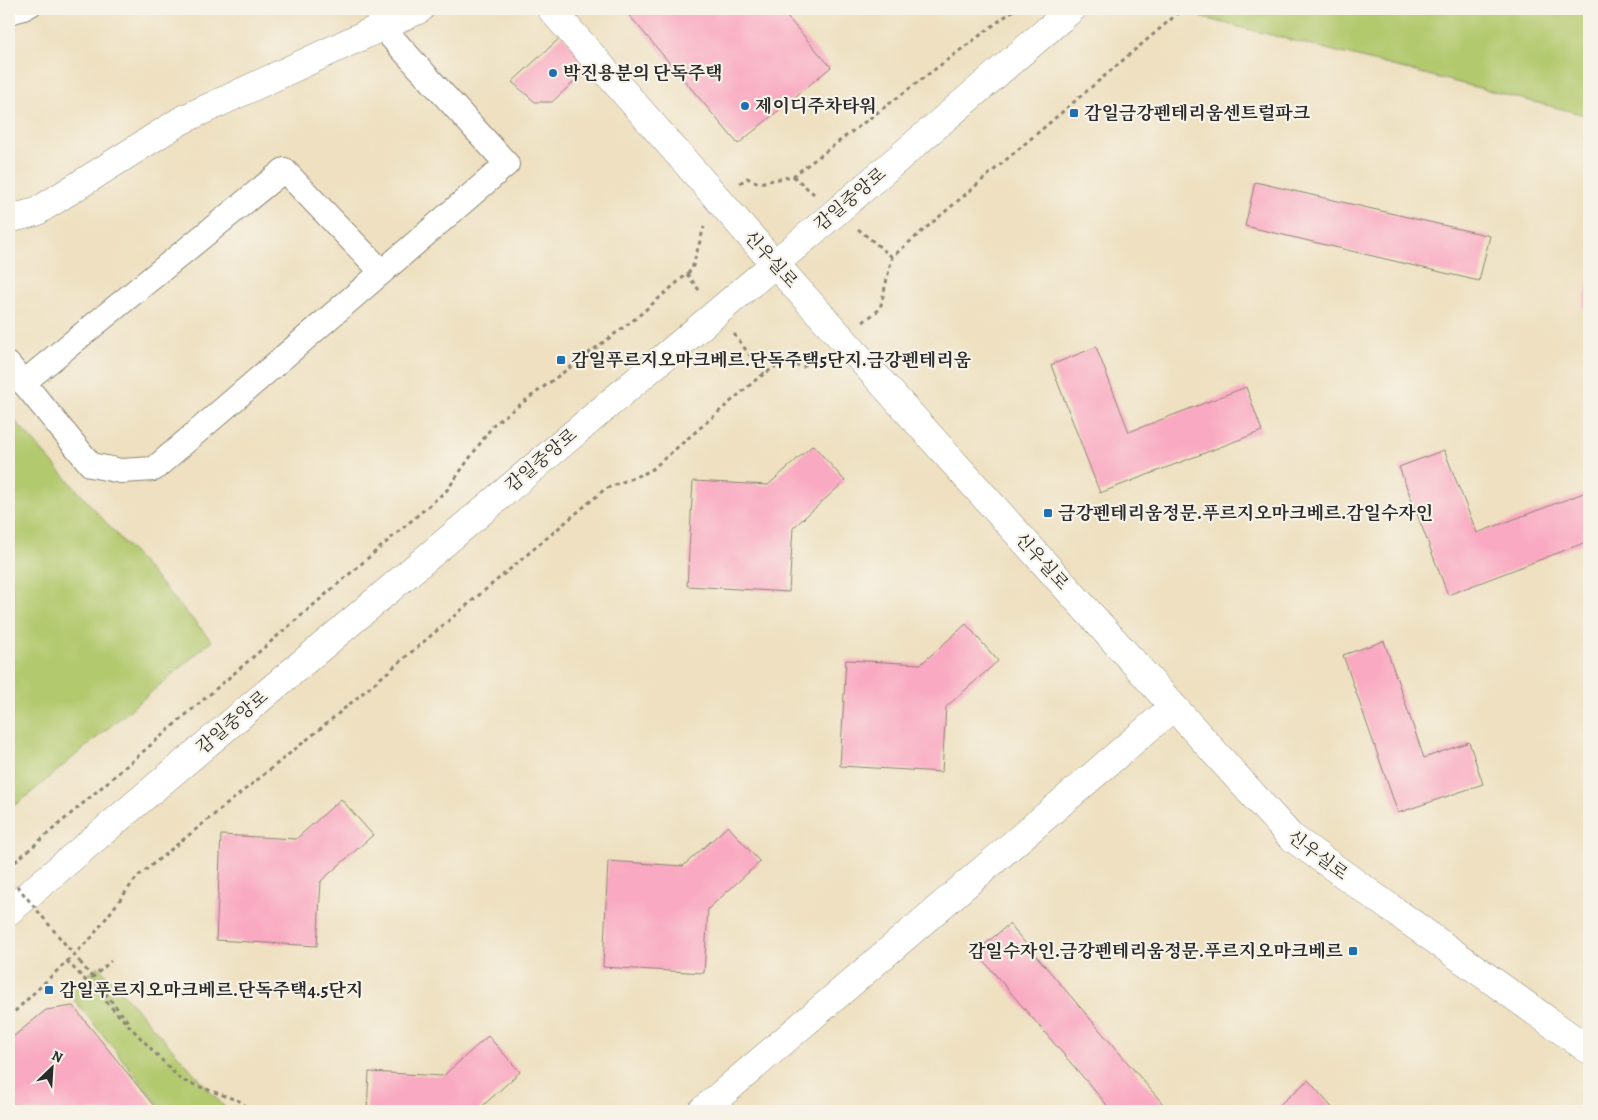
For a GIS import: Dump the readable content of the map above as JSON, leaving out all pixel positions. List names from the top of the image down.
{
  "streets": {
    "street": ["감일중앙로", "신우실로"]
  },
  "crossings": [
    ["감일중앙로", "신우실로"]
  ],
  "places": {
    "other": ["박진용분의 단독주택", "제이디주차타워"],
    "transit": [
      "감일금강펜테리움센트럴파크",
      "감일푸르지오마크베르.단독주택5단지.금강펜테리움",
      "금강펜테리움정문.푸르지오마크베르.감일수자인",
      "감일수자인.금강펜테리움정문.푸르지오마크베르",
      "감일푸르지오마크베르.단독주택4.5단지"
    ]
  },
  "north": "top right"
}
